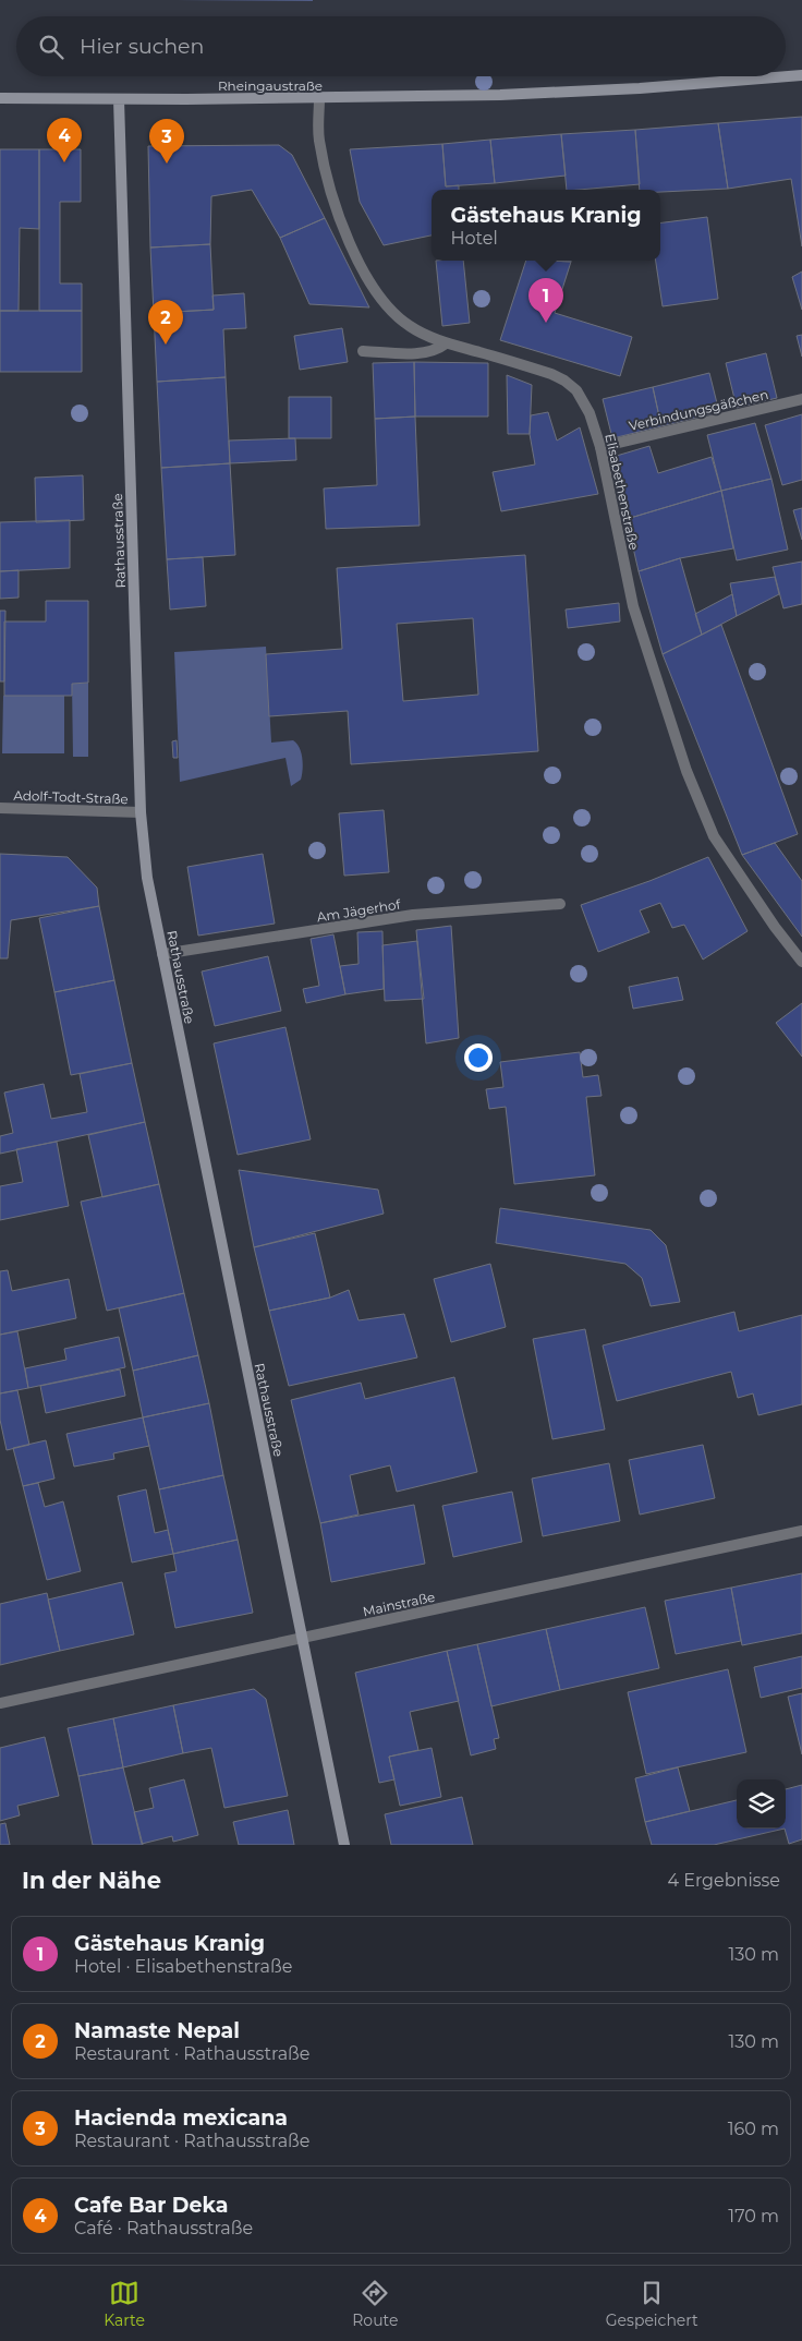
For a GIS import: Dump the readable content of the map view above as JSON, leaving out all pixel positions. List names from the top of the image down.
{
  "streets": {
    "street": [
      "Rheingaustraße",
      "Verbindungsgäßchen",
      "Elisabethenstraße",
      "Rathausstraße",
      "Adolf-Todt-Straße",
      "Am Jägerhof",
      "Mainstraße"
    ]
  },
  "crossings": [
    ["Rheingaustraße", "Elisabethenstraße"],
    ["Rheingaustraße", "Rathausstraße"],
    ["Verbindungsgäßchen", "Elisabethenstraße"],
    ["Rathausstraße", "Adolf-Todt-Straße"],
    ["Rathausstraße", "Am Jägerhof"],
    ["Rathausstraße", "Mainstraße"]
  ],
  "page": {
    "search": "Hier suchen",
    "pins": [
      "4",
      "3",
      "1",
      "2"
    ],
    "popup": ["Gästehaus Kranig", "Hotel"],
    "heading": ["In der Nähe", "4 Ergebnisse"],
    "list": [
      {
        "mark": "1",
        "name": "Gästehaus Kranig",
        "note": "Hotel · Elisabethenstraße",
        "value": "130 m"
      },
      {
        "mark": "2",
        "name": "Namaste Nepal",
        "note": "Restaurant · Rathausstraße",
        "value": "130 m"
      },
      {
        "mark": "3",
        "name": "Hacienda mexicana",
        "note": "Restaurant · Rathausstraße",
        "value": "160 m"
      },
      {
        "mark": "4",
        "name": "Cafe Bar Deka",
        "note": "Café · Rathausstraße",
        "value": "170 m"
      }
    ],
    "nav": ["Karte", "Route", "Gespeichert"]
  }
}
